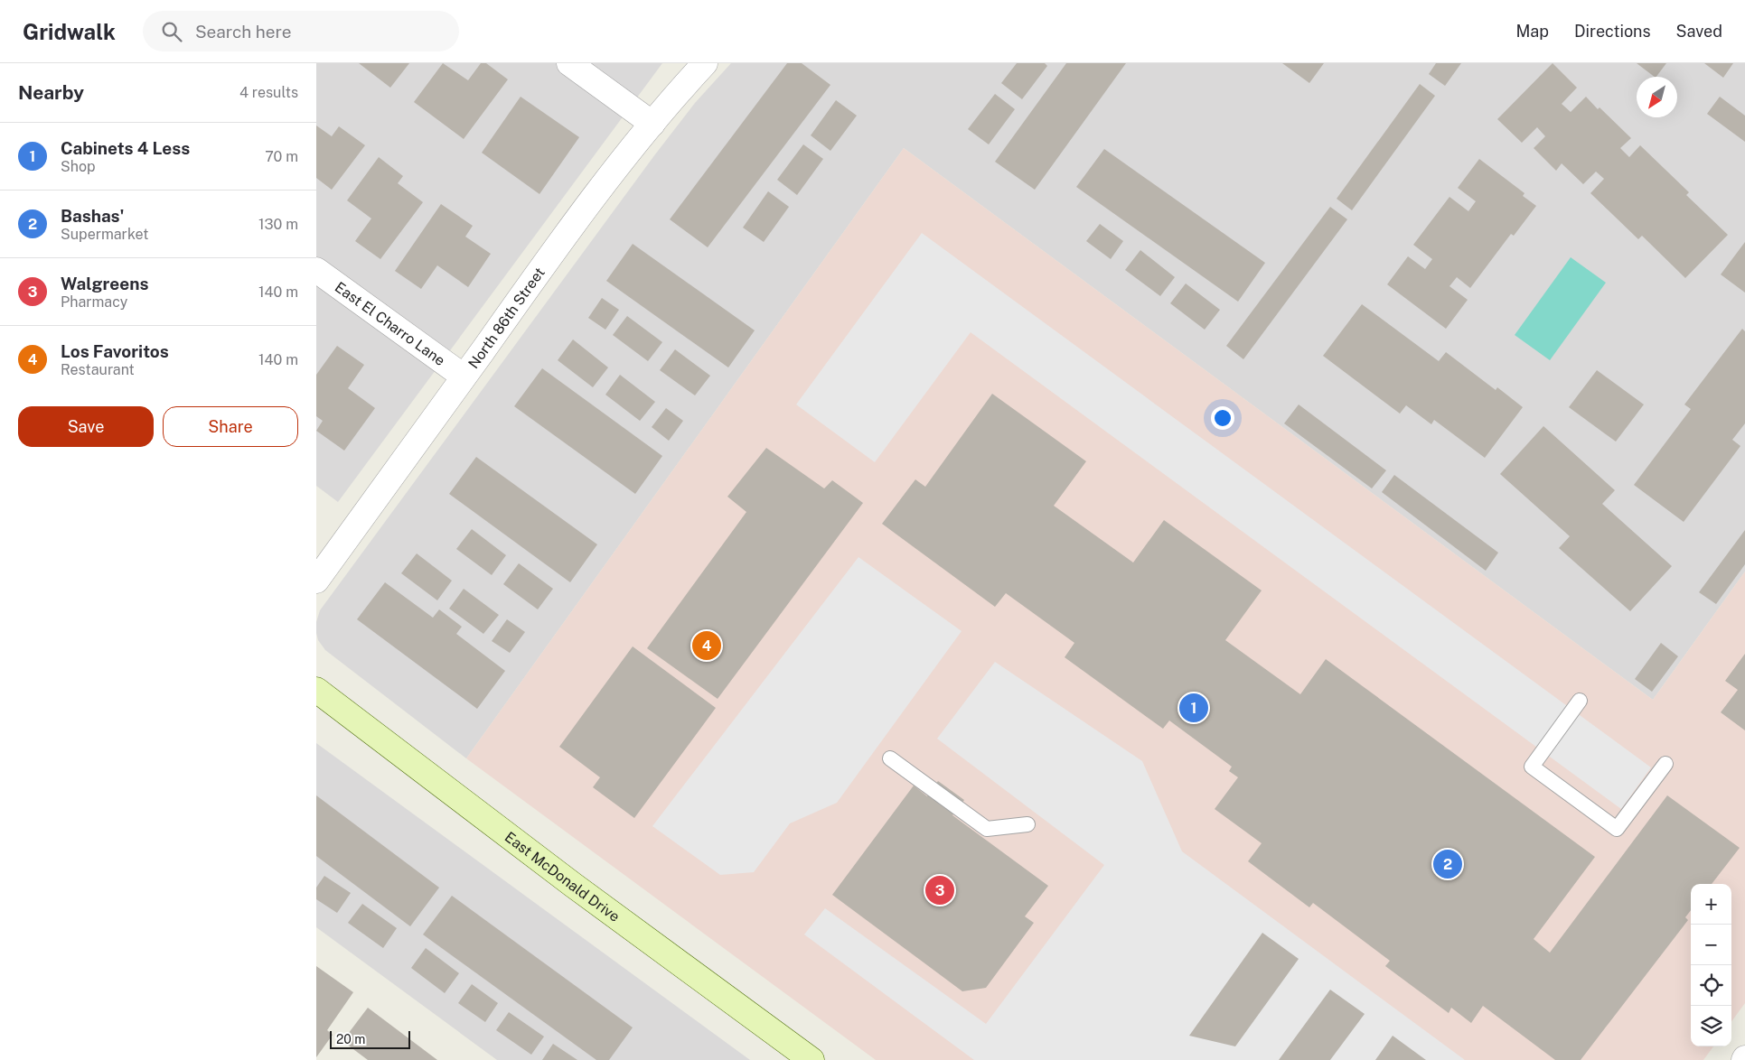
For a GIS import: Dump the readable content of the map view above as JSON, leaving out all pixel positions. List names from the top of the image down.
{
  "streets": {
    "main road": ["East McDonald Drive"],
    "street": ["North 86th Street", "East El Charro Lane"]
  },
  "crossings": [
    ["North 86th Street", "East El Charro Lane"]
  ],
  "scale_bar": "20 m",
  "north": "bottom left",
  "page": {
    "header": "Gridwalk",
    "search": "Search here",
    "nav": ["Map", "Directions", "Saved"],
    "heading": ["Nearby", "4 results"],
    "list": [
      {
        "mark": "1",
        "name": "Cabinets 4 Less",
        "note": "Shop",
        "value": "70 m"
      },
      {
        "mark": "2",
        "name": "Bashas'",
        "note": "Supermarket",
        "value": "130 m"
      },
      {
        "mark": "3",
        "name": "Walgreens",
        "note": "Pharmacy",
        "value": "140 m"
      },
      {
        "mark": "4",
        "name": "Los Favoritos",
        "note": "Restaurant",
        "value": "140 m"
      }
    ],
    "buttons": ["Save", "Share"],
    "pins": [
      "4",
      "1",
      "2",
      "3"
    ],
    "map_buttons": ["+", "−"],
    "scale": "20 m"
  }
}
